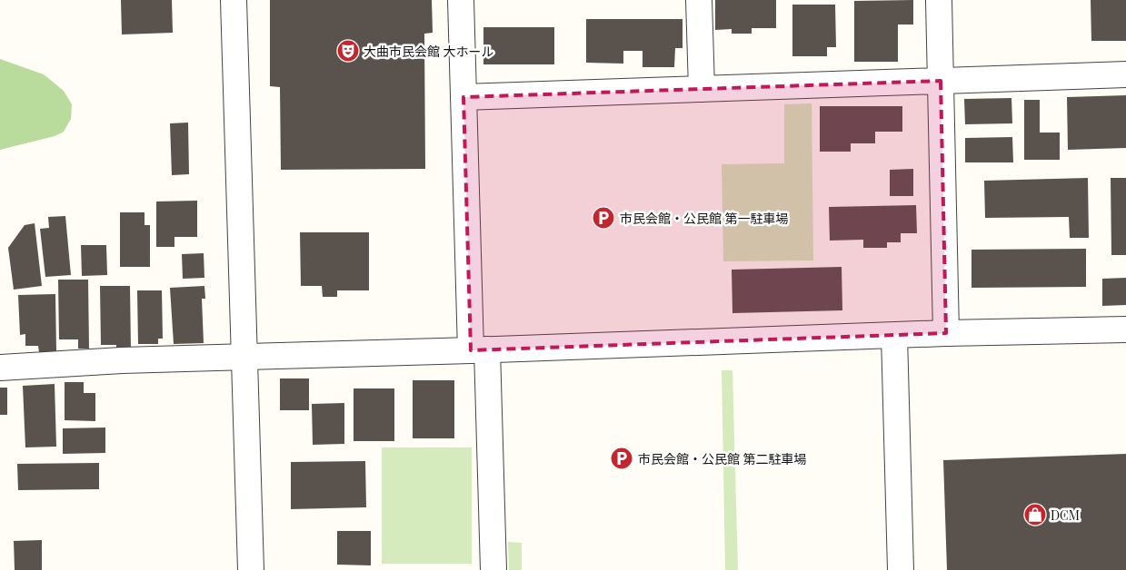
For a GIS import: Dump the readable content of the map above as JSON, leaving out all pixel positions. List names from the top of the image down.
{
  "places": {
    "theatre": ["大曲市民会館 大ホール"],
    "parking": ["市民会館・公民館 第一駐車場", "市民会館・公民館 第二駐車場"],
    "shop": ["DCM"]
  }
}
